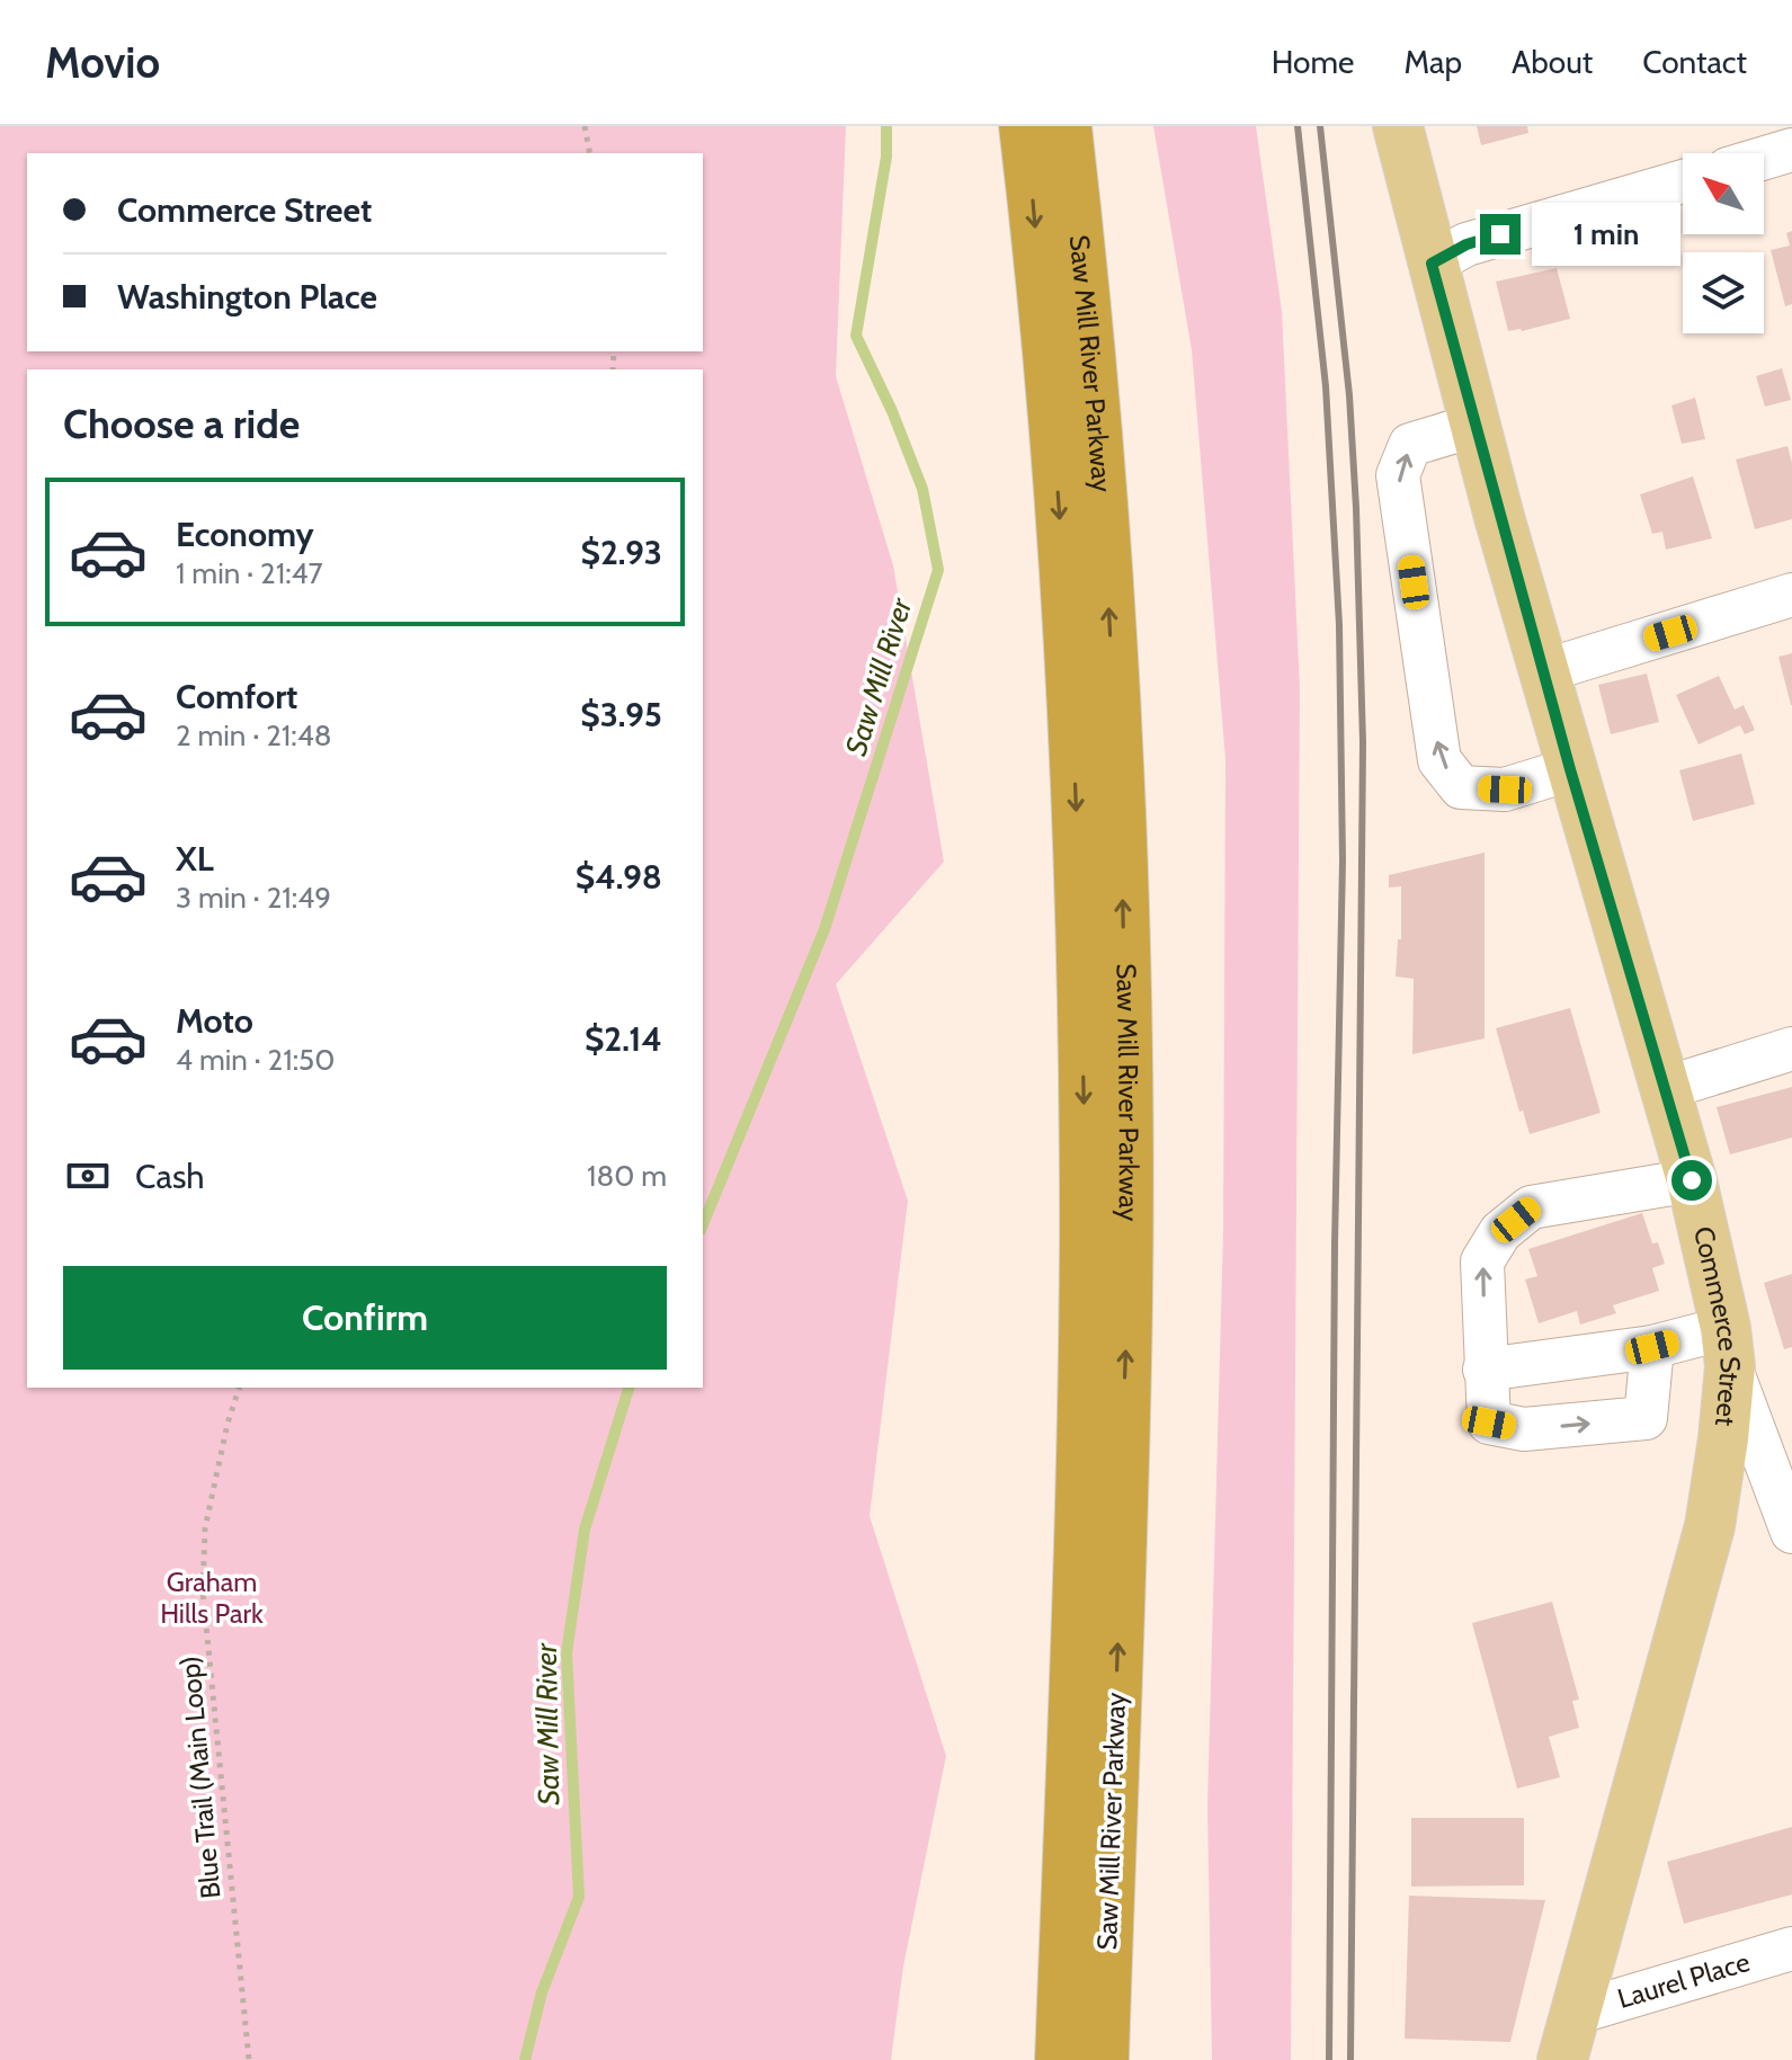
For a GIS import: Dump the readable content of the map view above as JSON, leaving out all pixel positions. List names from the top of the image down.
{
  "streets": {
    "highway": ["Saw Mill River Parkway"],
    "main road": ["Commerce Street"],
    "street": ["Laurel Place"],
    "path": ["Blue Trail (Main Loop)"]
  },
  "crossings": [
    ["Commerce Street", "Laurel Place"]
  ],
  "water": ["Saw Mill River"],
  "parks": ["Graham Hills Park"],
  "north": "top left",
  "page": {
    "header": "Movio",
    "nav": [
      "Home",
      "Map",
      "About",
      "Contact"
    ],
    "banner": ["Commerce Street", "Washington Place"],
    "bubble": "1 min",
    "heading": "Choose a ride",
    "list": [
      {
        "name": "Economy",
        "note": "1 min · 21:47",
        "value": "$2.93"
      },
      {
        "name": "Comfort",
        "note": "2 min · 21:48",
        "value": "$3.95"
      },
      {
        "name": "XL",
        "note": "3 min · 21:49",
        "value": "$4.98"
      },
      {
        "name": "Moto",
        "note": "4 min · 21:50",
        "value": "$2.14"
      }
    ],
    "pay": ["Cash", "180 m"],
    "buttons": "Confirm"
  }
}
